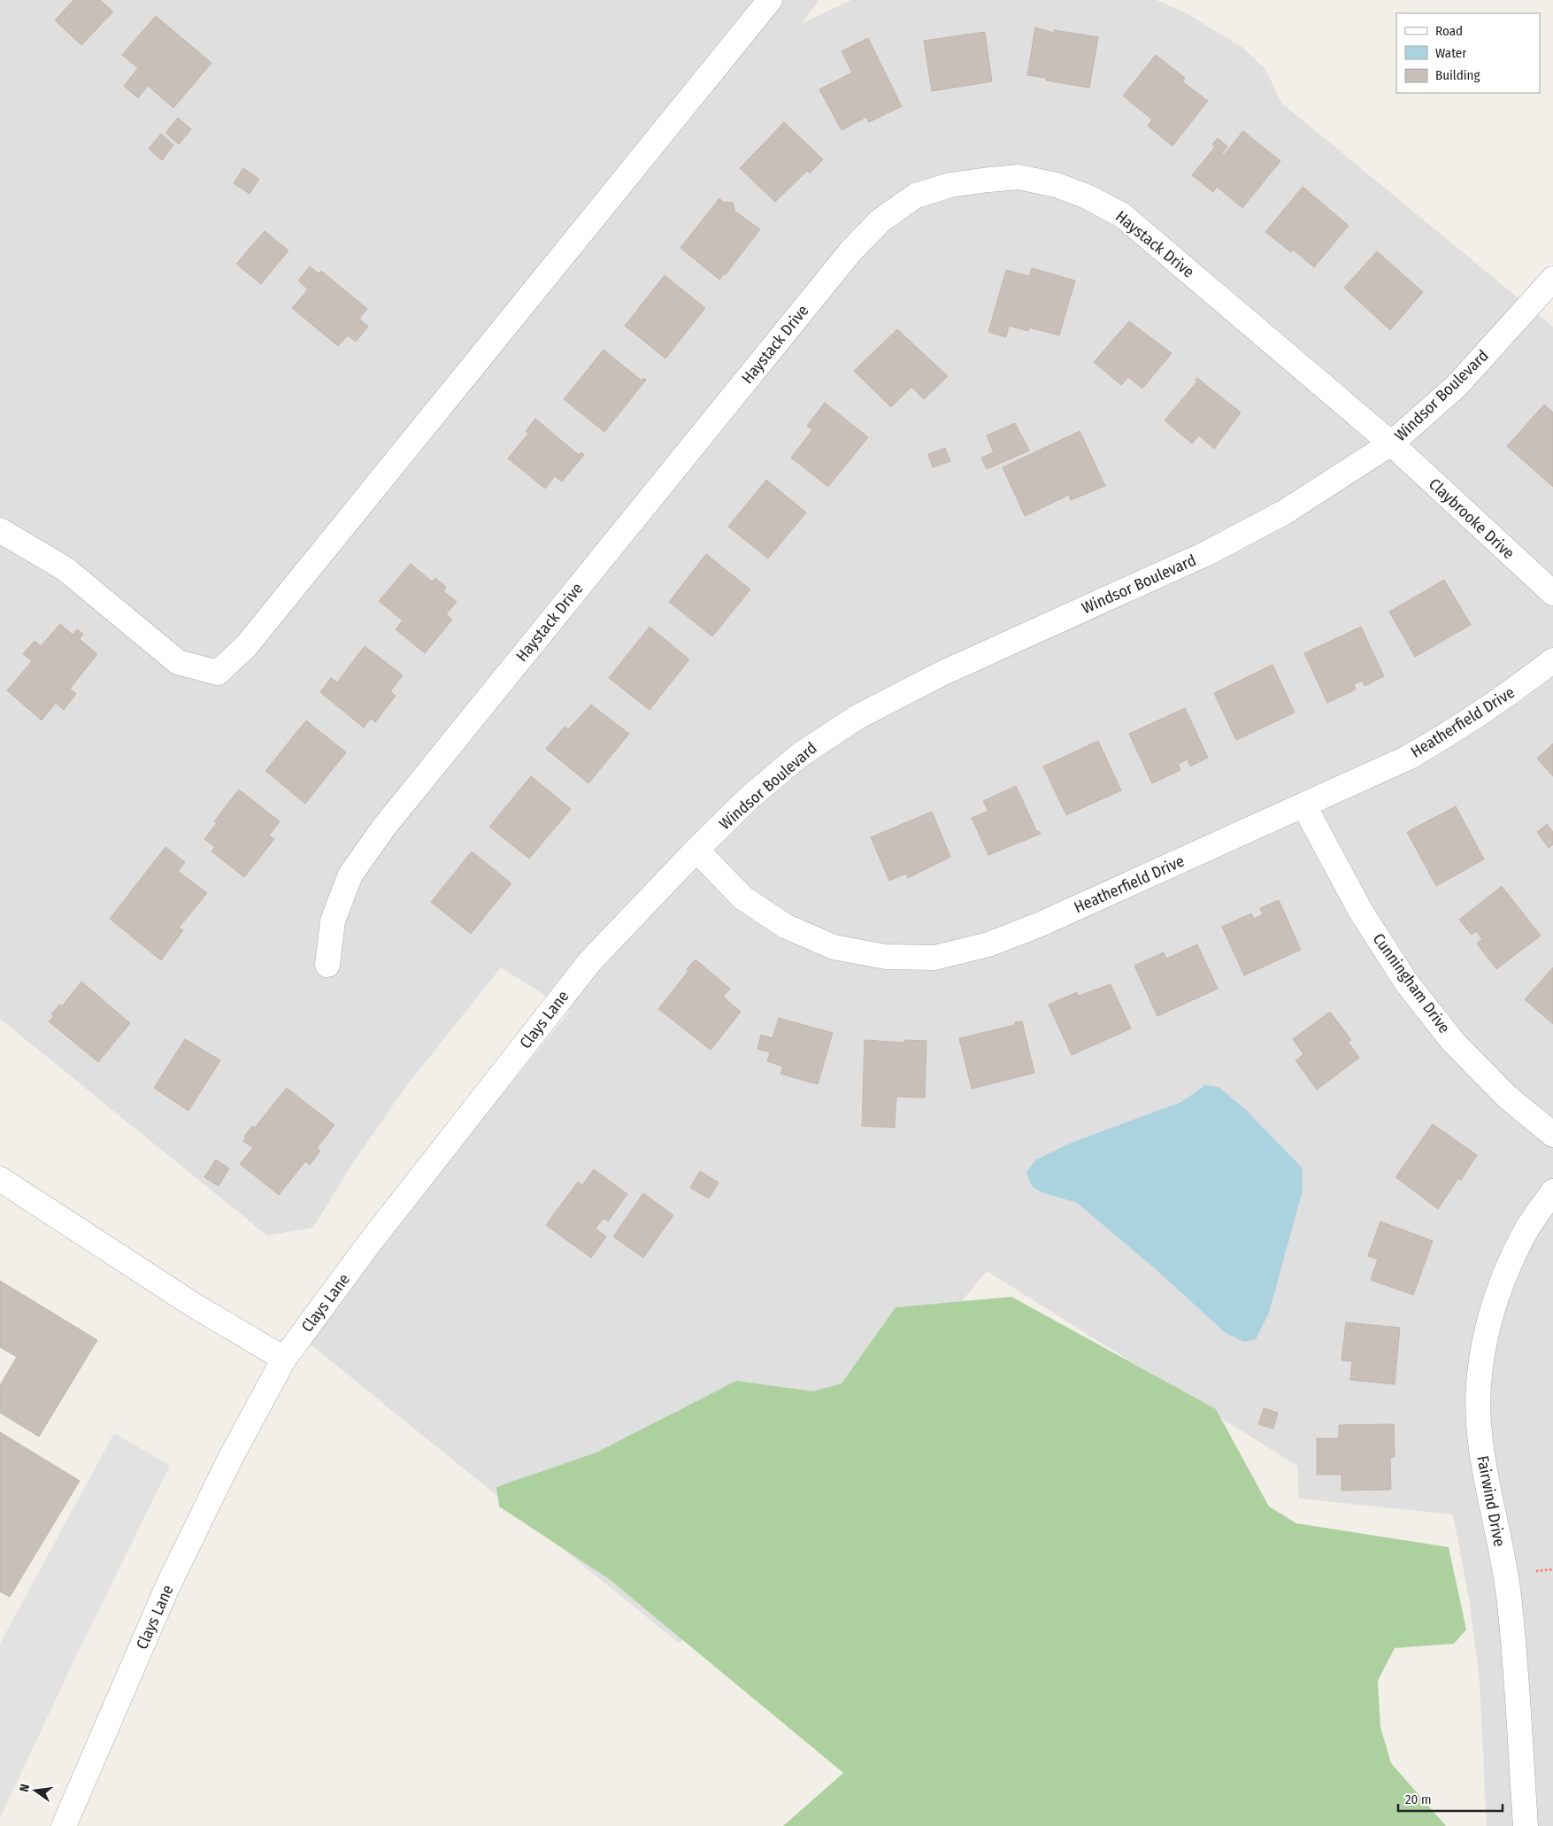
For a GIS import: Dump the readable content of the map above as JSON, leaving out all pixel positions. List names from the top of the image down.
{
  "streets": {
    "street": [
      "Haystack Drive",
      "Windsor Boulevard",
      "Claybrooke Drive",
      "Heatherfield Drive",
      "Cunningham Drive",
      "Clays Lane",
      "Fairwind Drive"
    ]
  },
  "crossings": [
    ["Haystack Drive", "Windsor Boulevard"],
    ["Haystack Drive", "Claybrooke Drive"],
    ["Windsor Boulevard", "Claybrooke Drive"],
    ["Windsor Boulevard", "Heatherfield Drive"],
    ["Windsor Boulevard", "Clays Lane"],
    ["Heatherfield Drive", "Cunningham Drive"],
    ["Heatherfield Drive", "Clays Lane"]
  ],
  "legend": ["Road", "Water", "Building"],
  "scale_bar": "20 m",
  "north": "left"
}
